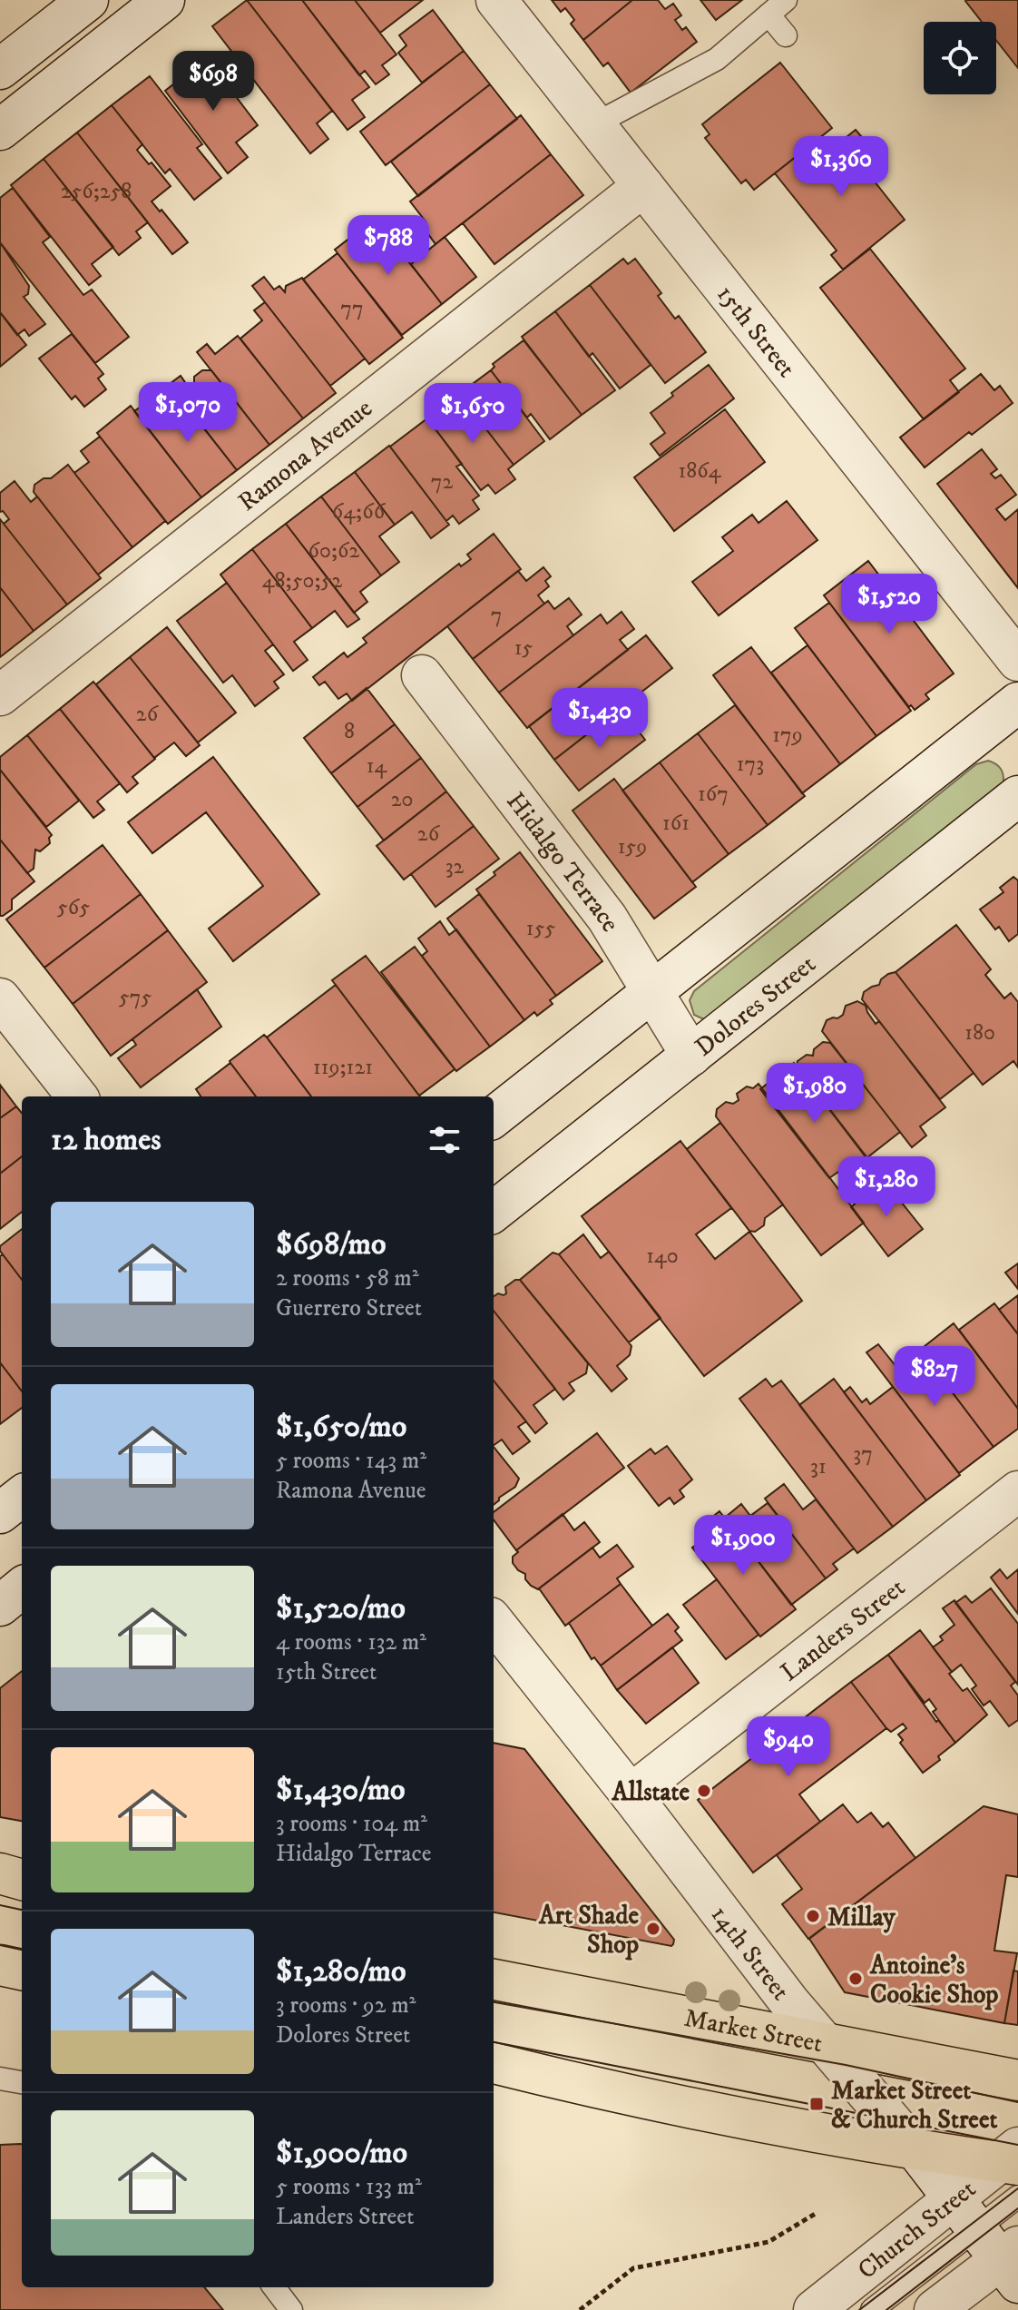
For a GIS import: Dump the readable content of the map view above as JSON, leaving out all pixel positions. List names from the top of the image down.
{
  "streets": {
    "main road": ["Market Street"],
    "street": [
      "15th Street",
      "Ramona Avenue",
      "Hidalgo Terrace",
      "Dolores Street",
      "Landers Street",
      "14th Street",
      "Church Street"
    ]
  },
  "crossings": [
    ["15th Street", "Ramona Avenue"],
    ["Hidalgo Terrace", "Dolores Street"],
    ["Landers Street", "14th Street"],
    ["14th Street", "Market Street"],
    ["14th Street", "Church Street"]
  ],
  "places": {
    "other": [
      "Allstate",
      "Millay",
      "Art Shade Shop",
      "Antoine's Cookie Shop"
    ],
    "transit": ["Market Street & Church Street"]
  },
  "house_numbers": [
    "256;258",
    "77",
    "1864",
    "72",
    "64;66",
    "60;62",
    "48;50;52",
    "7",
    "15",
    "26",
    "8",
    "179",
    "173",
    "14",
    "167",
    "20",
    "161",
    "26",
    "159",
    "32",
    "565",
    "155",
    "575",
    "180",
    "119;121",
    "140",
    "37",
    "31"
  ],
  "page": {
    "price": [
      "$698",
      "$1,360",
      "$788",
      "$1,070",
      "$1,650",
      "$1,520",
      "$1,430",
      "$1,980",
      "$1,280",
      "$827",
      "$1,900",
      "$940"
    ],
    "heading": "12 homes",
    "list": [
      {
        "name": "$698/mo",
        "note": "2 rooms · 58 m² · Guerrero Street"
      },
      {
        "name": "$1,650/mo",
        "note": "5 rooms · 143 m² · Ramona Avenue"
      },
      {
        "name": "$1,520/mo",
        "note": "4 rooms · 132 m² · 15th Street"
      },
      {
        "name": "$1,430/mo",
        "note": "3 rooms · 104 m² · Hidalgo Terrace"
      },
      {
        "name": "$1,280/mo",
        "note": "3 rooms · 92 m² · Dolores Street"
      },
      {
        "name": "$1,900/mo",
        "note": "5 rooms · 133 m² · Landers Street"
      }
    ]
  }
}
